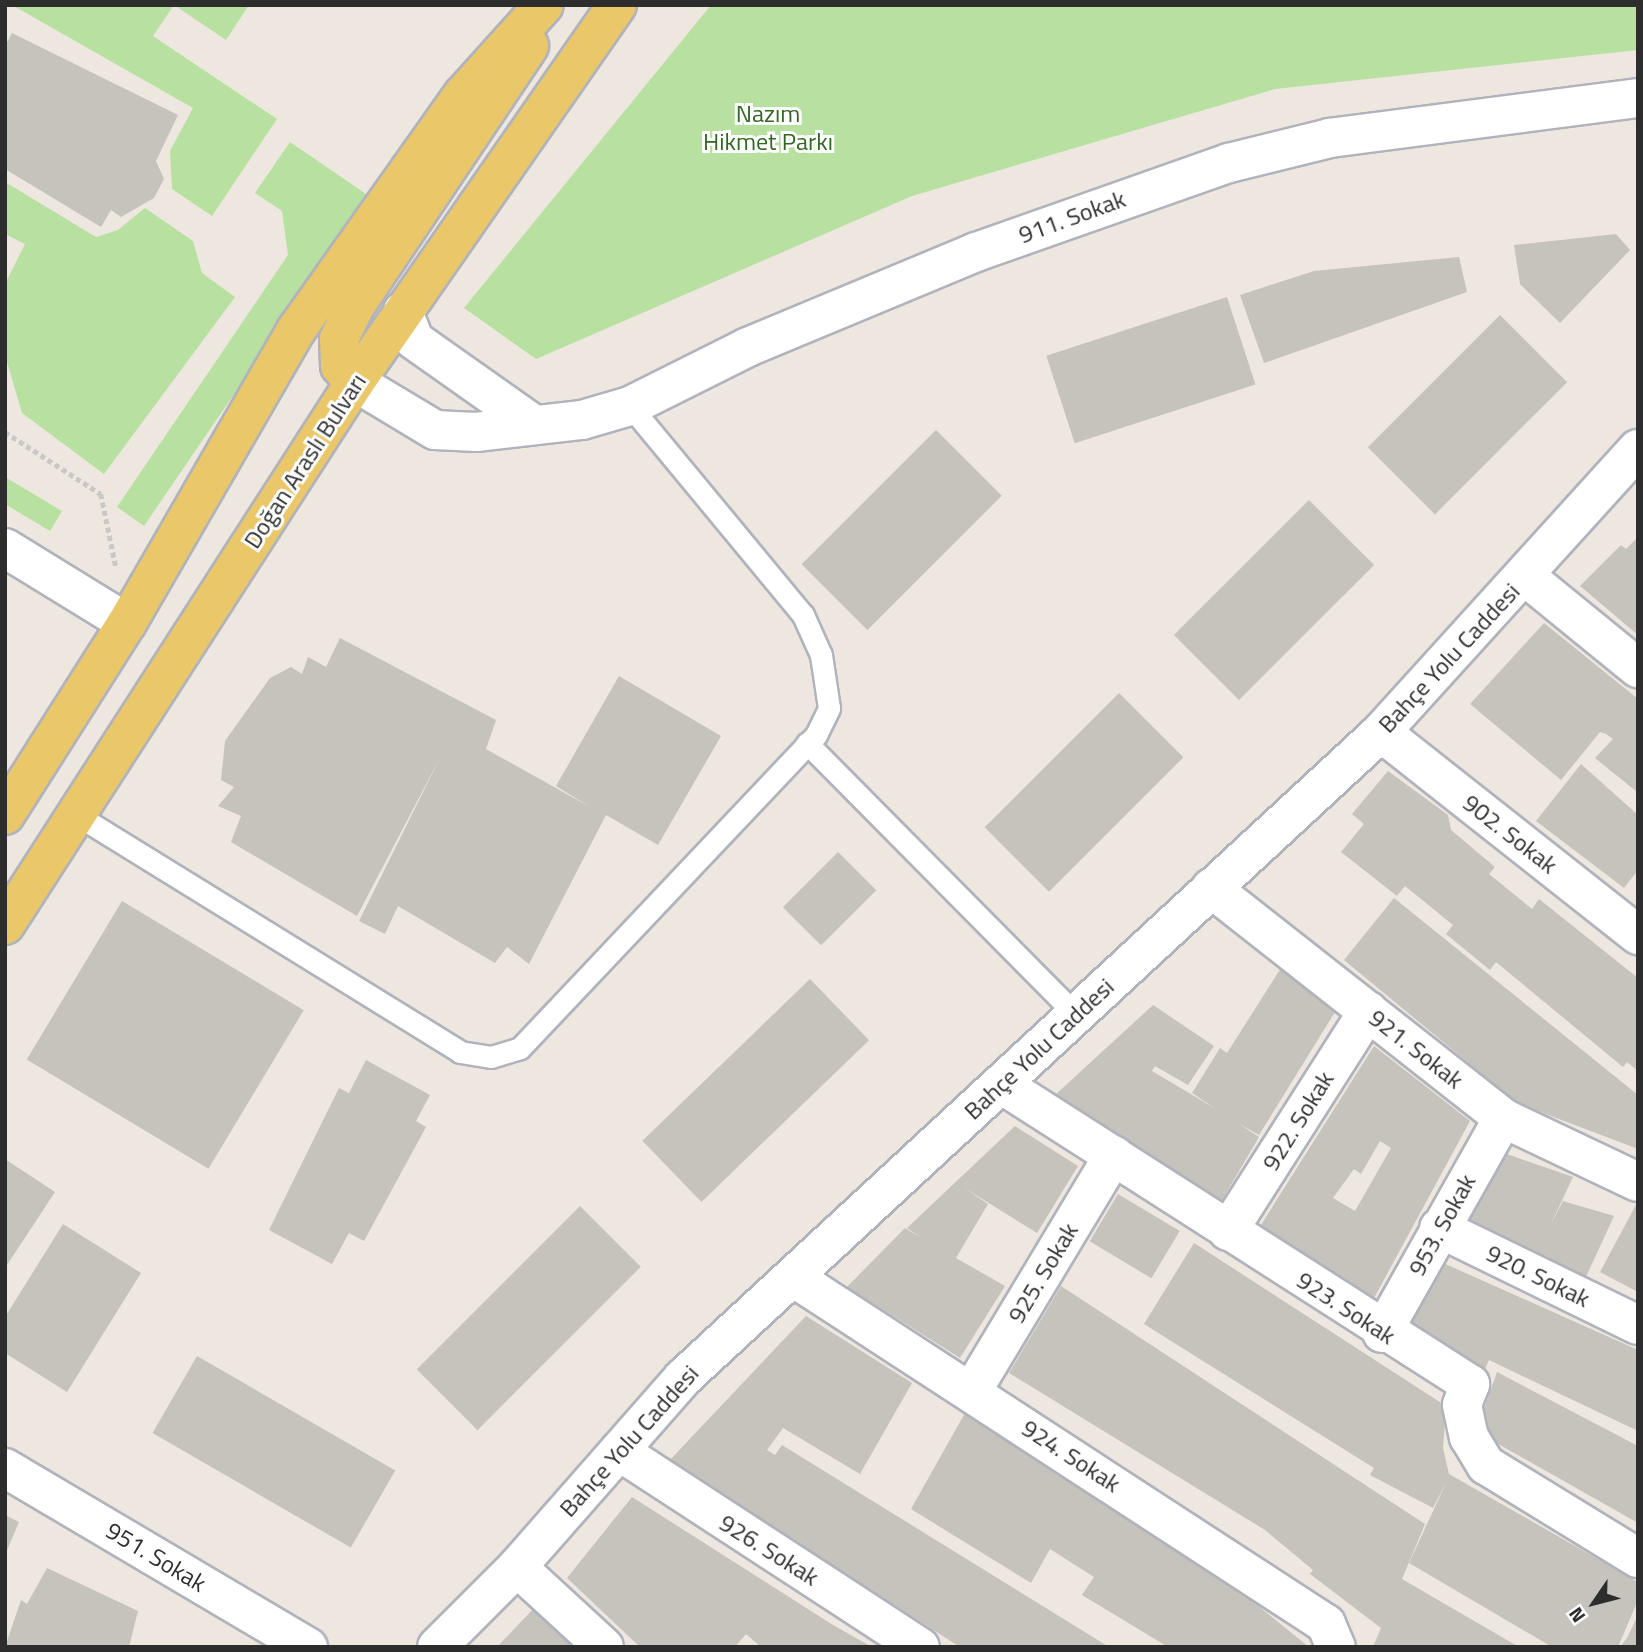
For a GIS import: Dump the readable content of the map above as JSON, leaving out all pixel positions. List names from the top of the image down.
{
  "streets": {
    "main road": ["Doğan Araslı Bulvarı"],
    "street": [
      "911. Sokak",
      "Bahçe Yolu Caddesi",
      "902. Sokak",
      "921. Sokak",
      "922. Sokak",
      "953. Sokak",
      "925. Sokak",
      "920. Sokak",
      "923. Sokak",
      "924. Sokak",
      "926. Sokak",
      "951. Sokak"
    ]
  },
  "crossings": [
    ["911. Sokak", "Doğan Araslı Bulvarı"],
    ["Bahçe Yolu Caddesi", "902. Sokak"],
    ["Bahçe Yolu Caddesi", "921. Sokak"],
    ["Bahçe Yolu Caddesi", "923. Sokak"],
    ["Bahçe Yolu Caddesi", "924. Sokak"],
    ["Bahçe Yolu Caddesi", "926. Sokak"],
    ["921. Sokak", "922. Sokak"],
    ["921. Sokak", "953. Sokak"],
    ["922. Sokak", "923. Sokak"],
    ["953. Sokak", "920. Sokak"],
    ["953. Sokak", "923. Sokak"],
    ["925. Sokak", "923. Sokak"],
    ["925. Sokak", "924. Sokak"]
  ],
  "parks": ["Nazım Hikmet Parkı"],
  "north": "bottom left"
}
